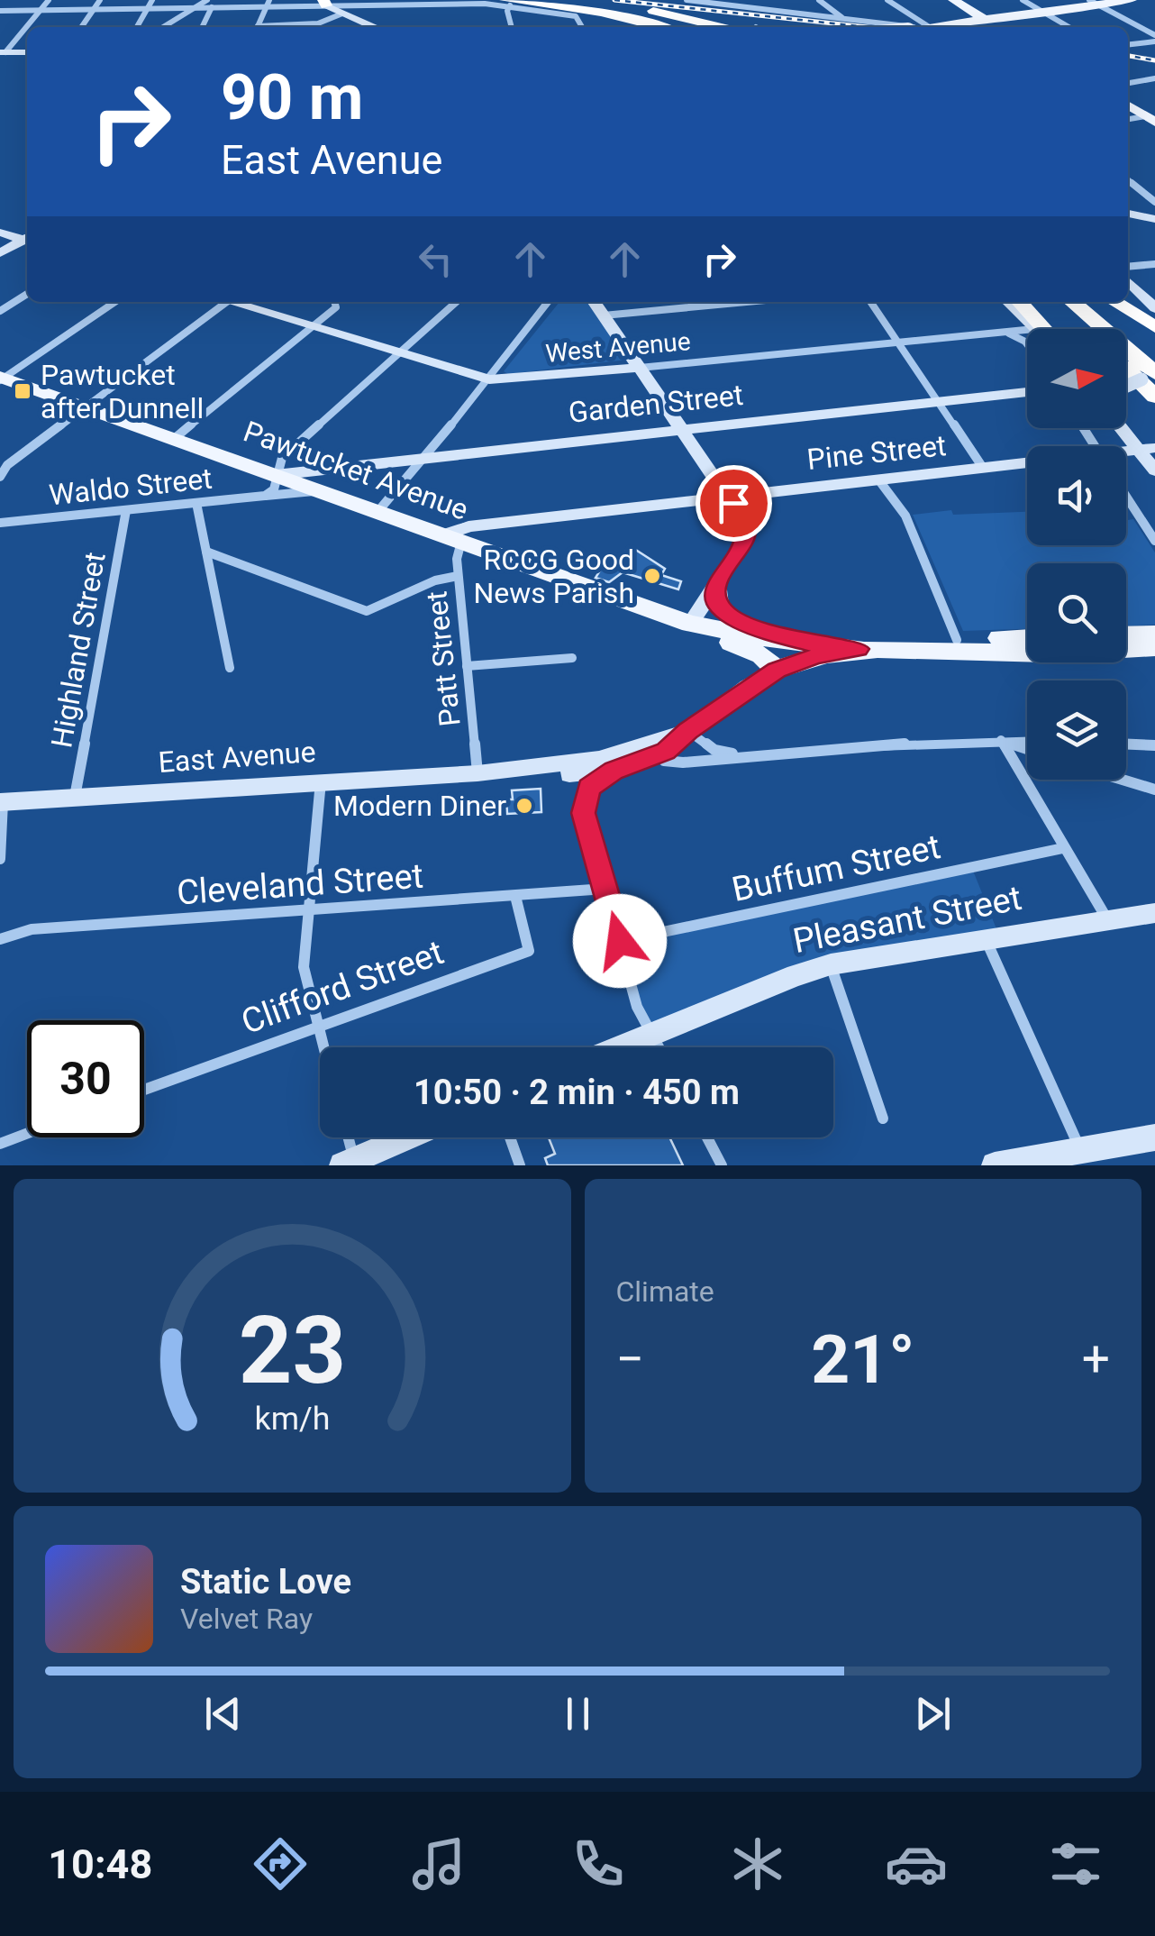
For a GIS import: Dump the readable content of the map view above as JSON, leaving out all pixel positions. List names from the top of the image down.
{
  "streets": {
    "main road": [
      "West Avenue",
      "Garden Street",
      "Pine Street",
      "Pawtucket Avenue",
      "East Avenue",
      "Pleasant Street"
    ],
    "street": [
      "Waldo Street",
      "Highland Street",
      "Patt Street",
      "Buffum Street",
      "Cleveland Street",
      "Clifford Street"
    ]
  },
  "crossings": [
    ["Garden Street", "Pawtucket Avenue"],
    ["Pine Street", "Pawtucket Avenue"],
    ["Pine Street", "Patt Street"],
    ["Pawtucket Avenue", "Waldo Street"],
    ["Pawtucket Avenue", "Patt Street"],
    ["Waldo Street", "Highland Street"],
    ["Highland Street", "East Avenue"],
    ["Patt Street", "East Avenue"],
    ["Cleveland Street", "Clifford Street"]
  ],
  "places": {
    "transit": ["Pawtucket after Dunnell"],
    "other": ["RCCG Good News Parish", "Modern Diner"]
  },
  "north": "right",
  "page": {
    "turn": ["90 m", "East Avenue"],
    "limit": "30",
    "trip": "10:50 · 2 min · 450 m",
    "tile": "Climate",
    "heat": ["−", "21°", "+"],
    "song": ["Static Love", "Velvet Ray"],
    "tabs": "10:48",
    "gauge": ["23", "km/h"]
  }
}
